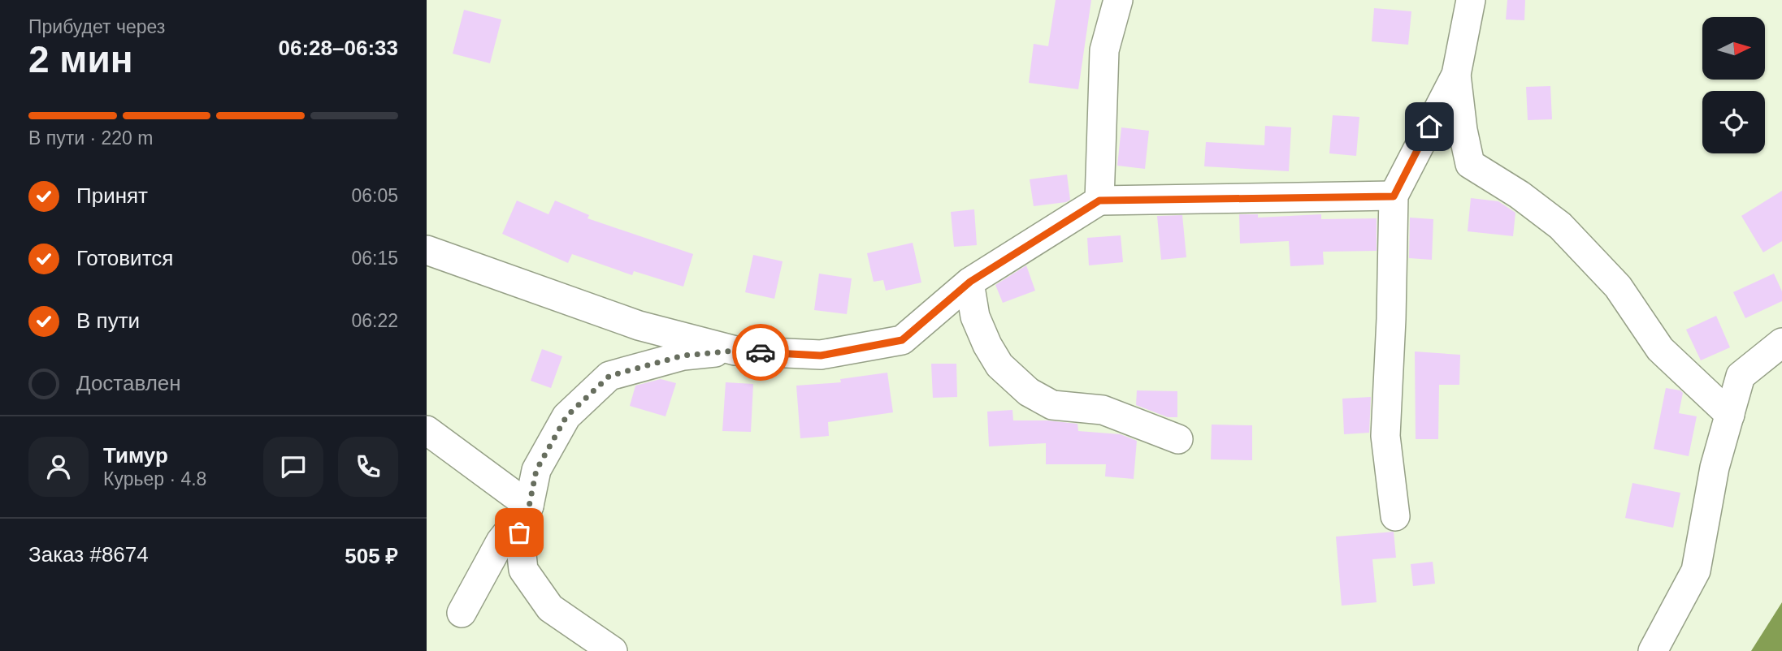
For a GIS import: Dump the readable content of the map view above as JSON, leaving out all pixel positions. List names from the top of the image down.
{
  "north": "right",
  "page": {
    "heading": ["2 мин", "Прибудет через", "06:28–06:33"],
    "panel": [
      "Тимур",
      "Курьер · 4.8",
      "Заказ #8674",
      "505 ₽"
    ],
    "bar": "В пути · 220 m",
    "list": [
      ["Принят", "06:05"],
      ["Готовится", "06:15"],
      ["В пути", "06:22"],
      "Доставлен"
    ]
  }
}
